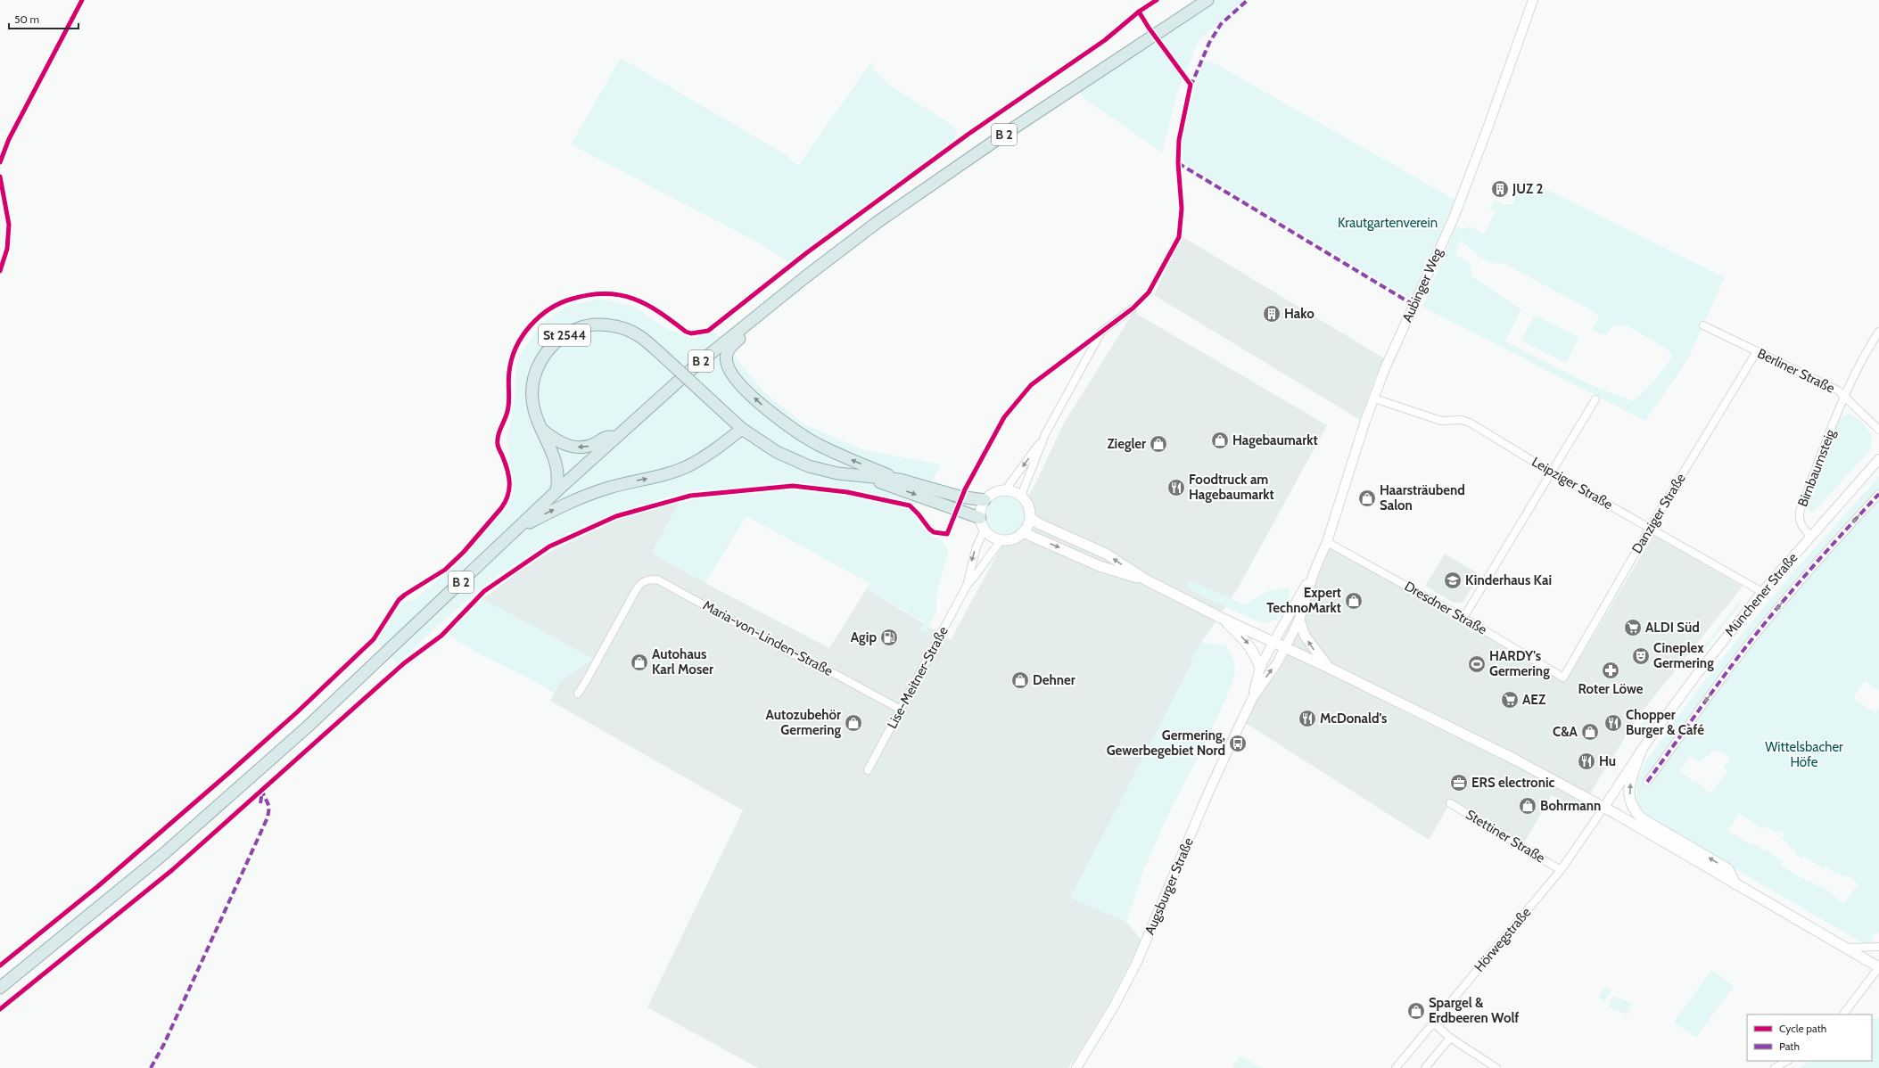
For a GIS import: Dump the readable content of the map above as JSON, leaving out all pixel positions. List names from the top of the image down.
{
  "streets": {
    "main road": ["B 2", "St 2544"],
    "street": [
      "Aubinger Weg",
      "Berliner Straße",
      "Birnbaumsteig",
      "Leipziger Straße",
      "Danziger Straße",
      "Münchener Straße",
      "Dresdner Straße",
      "Maria-von-Linden-Straße",
      "Lise-Meitner-Straße",
      "Stettiner Straße",
      "Augsburger Straße",
      "Hörwegstraße"
    ]
  },
  "crossings": [
    ["Aubinger Weg", "Leipziger Straße"],
    ["Aubinger Weg", "Dresdner Straße"],
    ["Aubinger Weg", "Augsburger Straße"],
    ["St 2544", "Lise-Meitner-Straße"],
    ["Berliner Straße", "Birnbaumsteig"],
    ["Berliner Straße", "Danziger Straße"],
    ["Birnbaumsteig", "Münchener Straße"],
    ["Leipziger Straße", "Danziger Straße"],
    ["Leipziger Straße", "Münchener Straße"],
    ["Danziger Straße", "Dresdner Straße"],
    ["Münchener Straße", "Hörwegstraße"],
    ["Maria-von-Linden-Straße", "Lise-Meitner-Straße"],
    ["Stettiner Straße", "Hörwegstraße"]
  ],
  "parks": ["Krautgartenverein", "Wittelsbacher Höfe"],
  "places": {
    "building": ["JUZ 2", "Hako"],
    "shop": [
      "Hagebaumarkt",
      "Ziegler",
      "Haarsträubend Salon",
      "Expert TechnoMarkt",
      "Autohaus Karl Moser",
      "Dehner",
      "Autozubehör Germering",
      "C&A",
      "Bohrmann",
      "Spargel & Erdbeeren Wolf"
    ],
    "restaurant": [
      "Foodtruck am Hagebaumarkt",
      "McDonald's",
      "Chopper Burger & Café",
      "Hu"
    ],
    "school or university": ["Kinderhaus Kai"],
    "supermarket": ["ALDI Süd", "AEZ"],
    "fuel station": ["Agip"],
    "theatre": ["Cineplex Germering"],
    "sports": ["HARDY's Germering"],
    "pharmacy": ["Roter Löwe"],
    "bus stop": ["Germering, Gewerbegebiet Nord"],
    "office": ["ERS electronic"]
  },
  "legend": ["Cycle path", "Path"],
  "scale_bar": "50 m"
}
